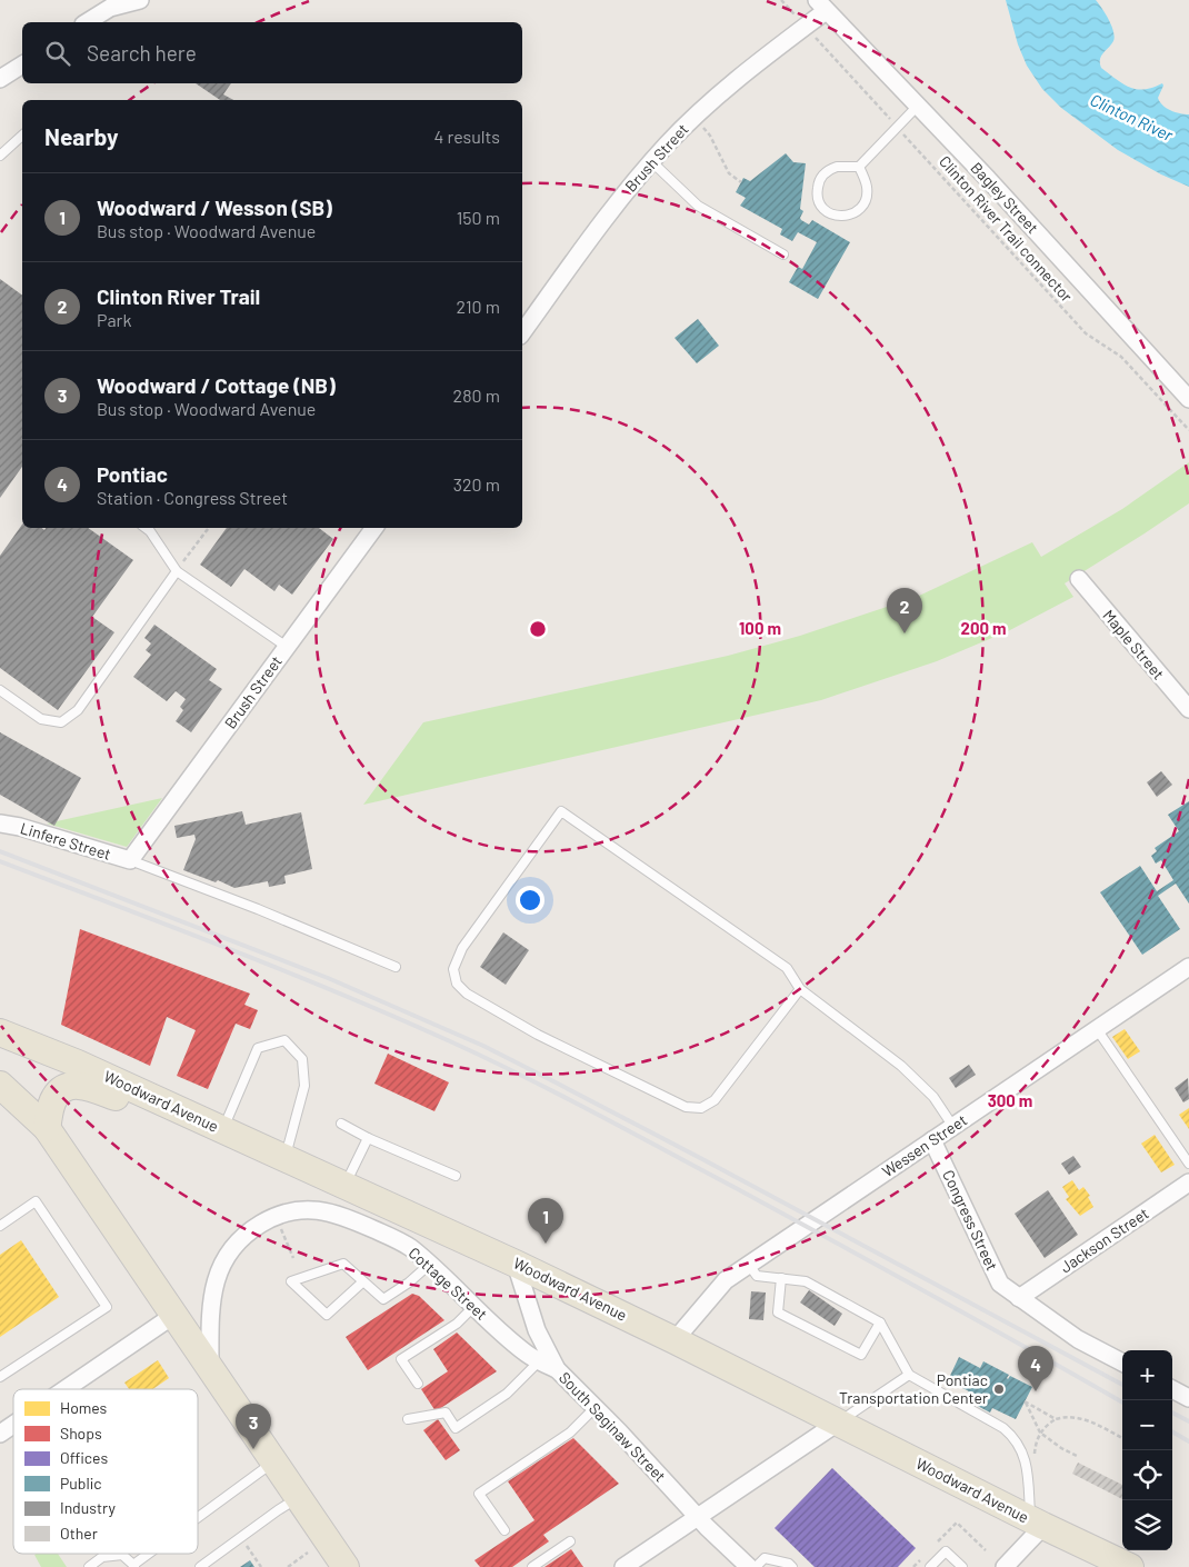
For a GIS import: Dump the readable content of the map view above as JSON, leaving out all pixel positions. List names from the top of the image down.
{
  "streets": {
    "main road": ["Woodward Avenue"],
    "street": [
      "Brush Street",
      "Bagley Street",
      "Maple Street",
      "Linfere Street",
      "Wessen Street",
      "Congress Street",
      "Jackson Street",
      "Cottage Street",
      "South Saginaw Street"
    ],
    "path": ["Clinton River Trail connector"]
  },
  "crossings": [
    ["Brush Street", "Bagley Street"],
    ["Brush Street", "Linfere Street"],
    ["Woodward Avenue", "Wessen Street"],
    ["Woodward Avenue", "South Saginaw Street"],
    ["Wessen Street", "Congress Street"],
    ["Congress Street", "Jackson Street"],
    ["Cottage Street", "South Saginaw Street"]
  ],
  "water": ["Clinton River"],
  "places": ["Pontiac Transportation Center"],
  "legend": [
    "Homes",
    "Shops",
    "Offices",
    "Public",
    "Industry",
    "Other"
  ],
  "page": {
    "search": "Search here",
    "heading": ["Nearby", "4 results"],
    "list": [
      {
        "mark": "1",
        "name": "Woodward / Wesson (SB)",
        "note": "Bus stop · Woodward Avenue",
        "value": "150 m"
      },
      {
        "mark": "2",
        "name": "Clinton River Trail",
        "note": "Park",
        "value": "210 m"
      },
      {
        "mark": "3",
        "name": "Woodward / Cottage (NB)",
        "note": "Bus stop · Woodward Avenue",
        "value": "280 m"
      },
      {
        "mark": "4",
        "name": "Pontiac",
        "note": "Station · Congress Street",
        "value": "320 m"
      }
    ],
    "pins": [
      "2",
      "1",
      "4",
      "3"
    ],
    "map_buttons": ["+", "−"]
  },
  "rings": ["100 m", "200 m", "300 m"]
}
